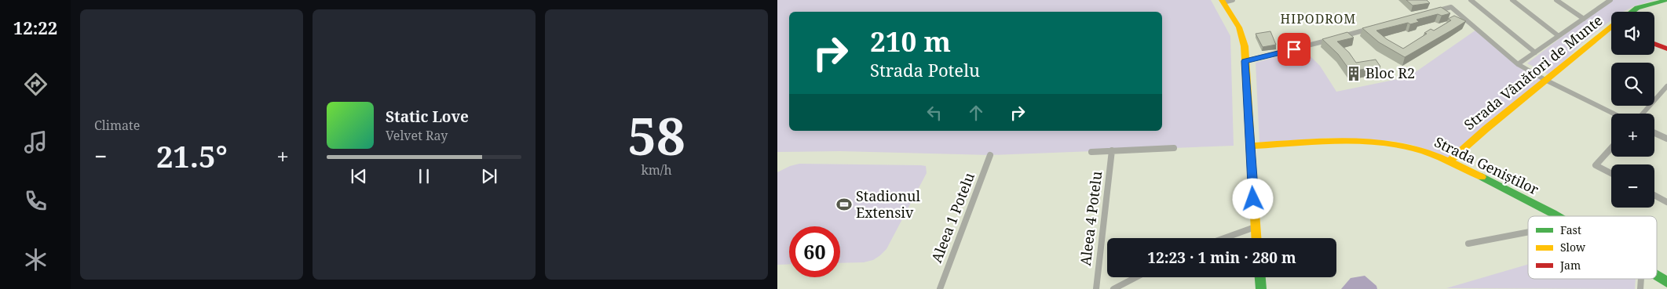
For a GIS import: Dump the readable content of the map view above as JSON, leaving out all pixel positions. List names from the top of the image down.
{
  "streets": {
    "street": [
      "Strada Vânători de Munte",
      "Strada Geniștilor",
      "Aleea 1 Potelu",
      "Aleea 4 Potelu"
    ]
  },
  "crossings": [
    ["Strada Vânători de Munte", "Strada Geniștilor"]
  ],
  "districts": ["HIPODROM"],
  "places": {
    "building": ["Bloc R2"],
    "sports": ["Stadionul Extensiv"]
  },
  "legend": ["Fast", "Slow", "Jam"],
  "page": {
    "tabs": "12:22",
    "tile": [
      "Climate",
      ["58", "km/h"]
    ],
    "map_buttons": ["+", "−"],
    "turn": ["210 m", "Strada Potelu"],
    "song": ["Static Love", "Velvet Ray"],
    "heat": ["−", "21.5°", "+"],
    "limit": "60",
    "trip": "12:23 · 1 min · 280 m"
  }
}
